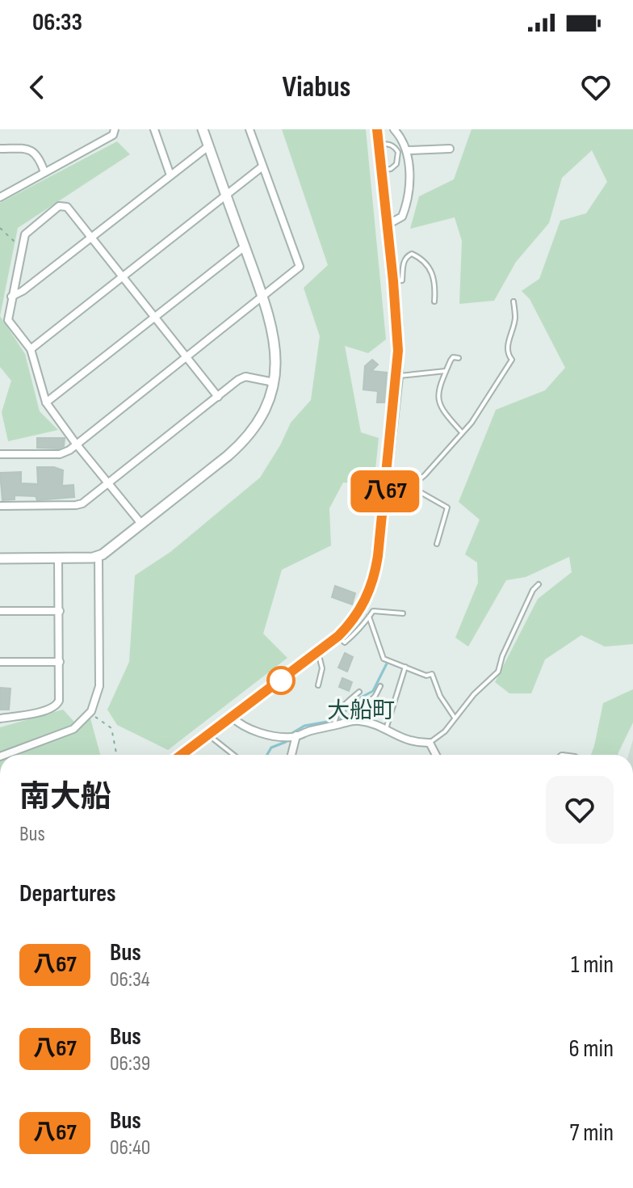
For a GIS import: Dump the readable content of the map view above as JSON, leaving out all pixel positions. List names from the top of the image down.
{
  "districts": ["大船町"],
  "lines": ["bus line 八67"],
  "page": {
    "status": "06:33",
    "header": "Viabus",
    "on_map": "八67",
    "heading": [
      ["南大船", "Bus"],
      "Departures"
    ],
    "list": [
      {
        "mark": "八67",
        "name": "Bus",
        "note": "06:34",
        "value": "1 min"
      },
      {
        "mark": "八67",
        "name": "Bus",
        "note": "06:39",
        "value": "6 min"
      },
      {
        "mark": "八67",
        "name": "Bus",
        "note": "06:40",
        "value": "7 min"
      }
    ]
  }
}
